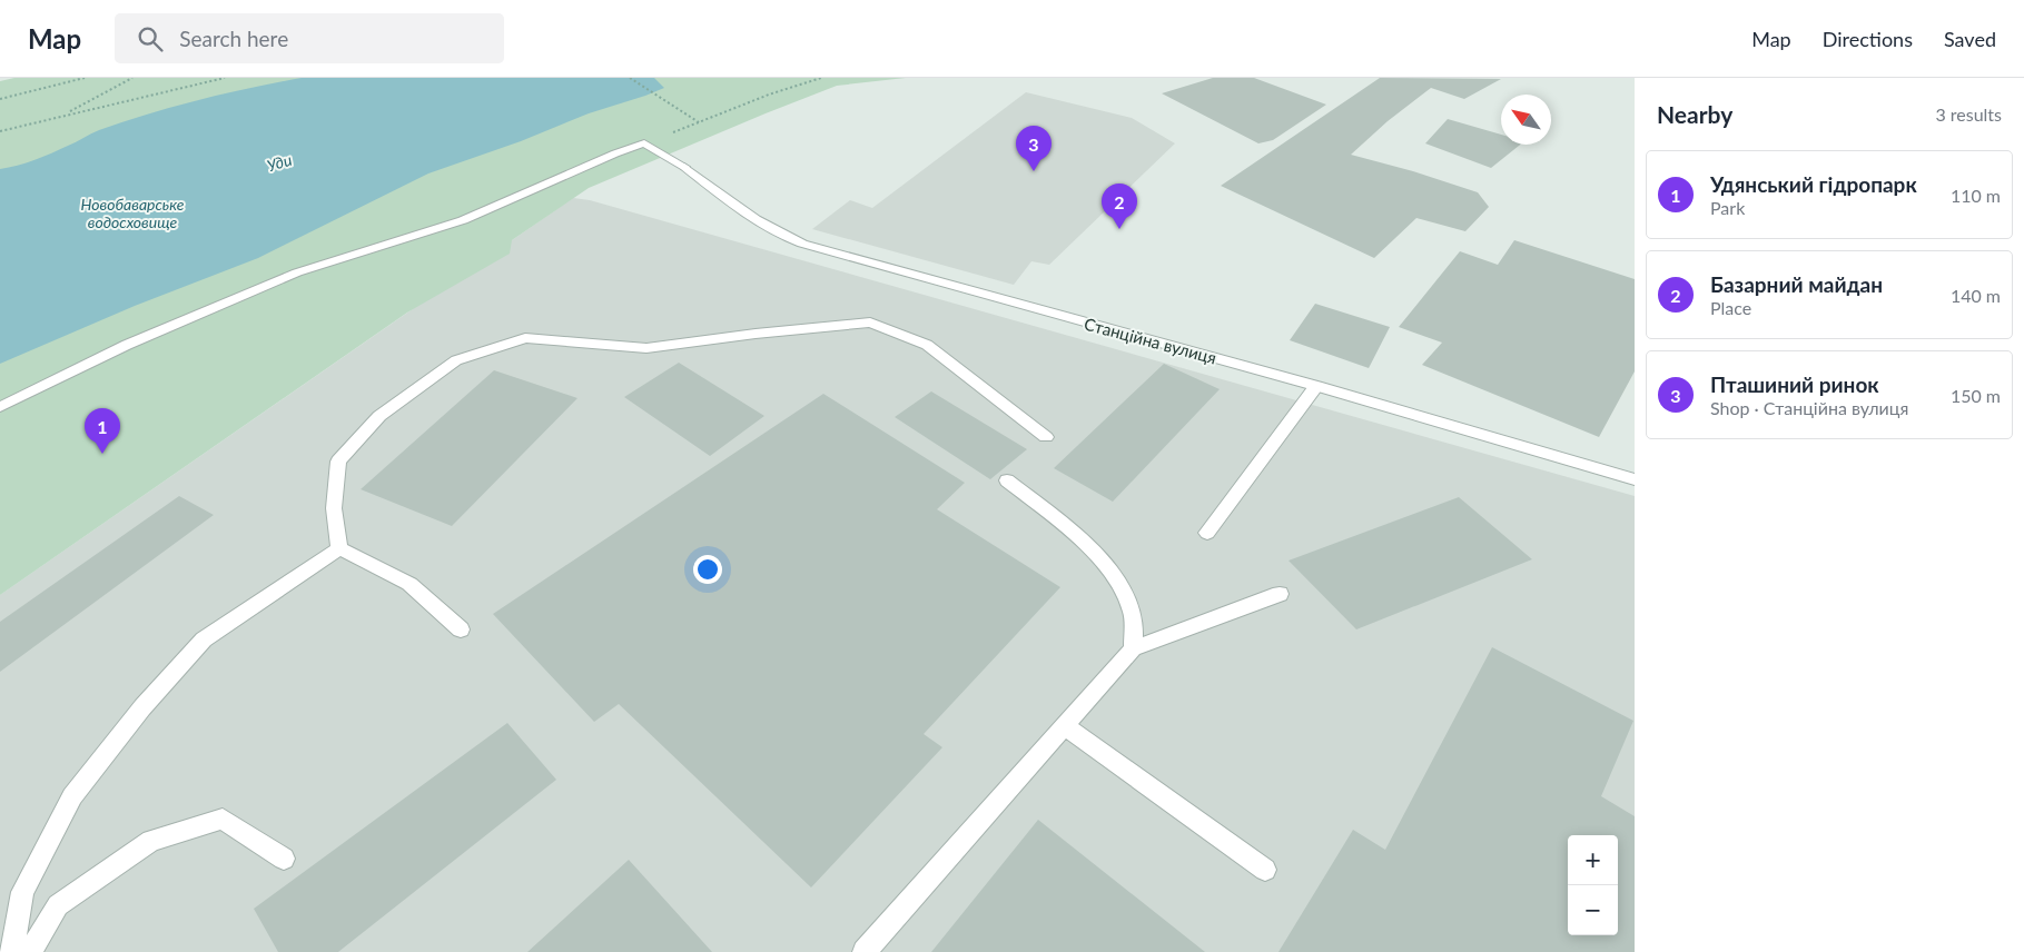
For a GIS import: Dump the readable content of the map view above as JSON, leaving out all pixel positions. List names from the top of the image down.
{
  "streets": {
    "street": ["Станційна вулиця"]
  },
  "water": ["Уди", "Новобаварське водосховище"],
  "north": "top left",
  "page": {
    "header": "Map",
    "search": "Search here",
    "nav": ["Map", "Directions", "Saved"],
    "heading": ["Nearby", "3 results"],
    "pins": ["3", "2", "1"],
    "list": [
      {
        "mark": "1",
        "name": "Удянський гідропарк",
        "note": "Park",
        "value": "110 m"
      },
      {
        "mark": "2",
        "name": "Базарний майдан",
        "note": "Place",
        "value": "140 m"
      },
      {
        "mark": "3",
        "name": "Пташиний ринок",
        "note": "Shop · Станційна вулиця",
        "value": "150 m"
      }
    ],
    "map_buttons": ["+", "−"]
  }
}
